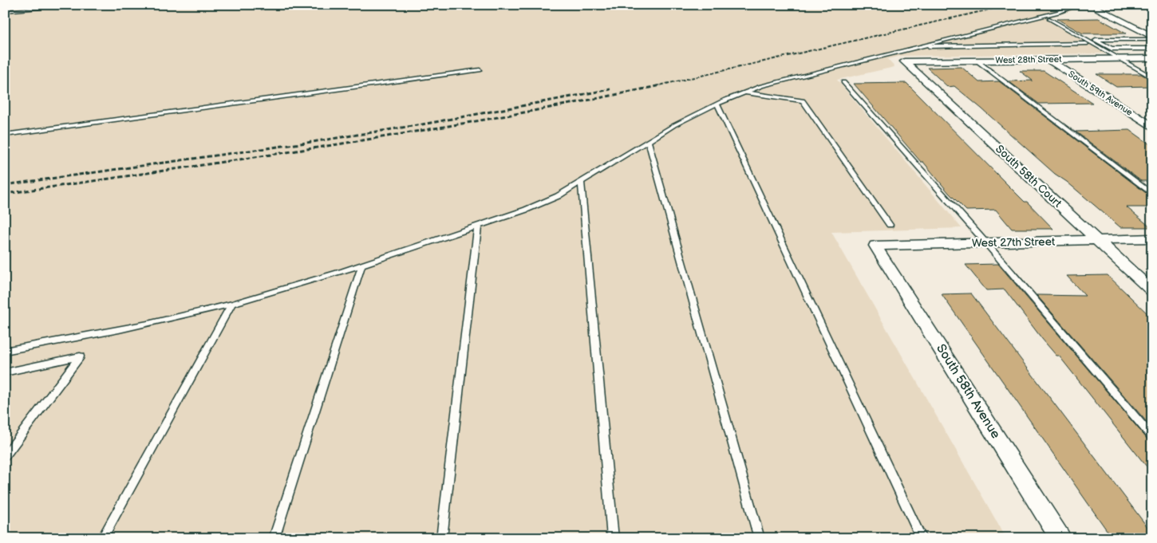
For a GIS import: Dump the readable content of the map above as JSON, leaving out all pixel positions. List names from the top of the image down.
{
  "streets": {
    "street": [
      "West 28th Street",
      "South 59th Avenue",
      "South 58th Court",
      "West 27th Street",
      "South 58th Avenue"
    ]
  },
  "crossings": [
    ["West 28th Street", "South 59th Avenue"],
    ["West 28th Street", "South 58th Court"],
    ["South 58th Court", "West 27th Street"],
    ["West 27th Street", "South 58th Avenue"]
  ]
}
